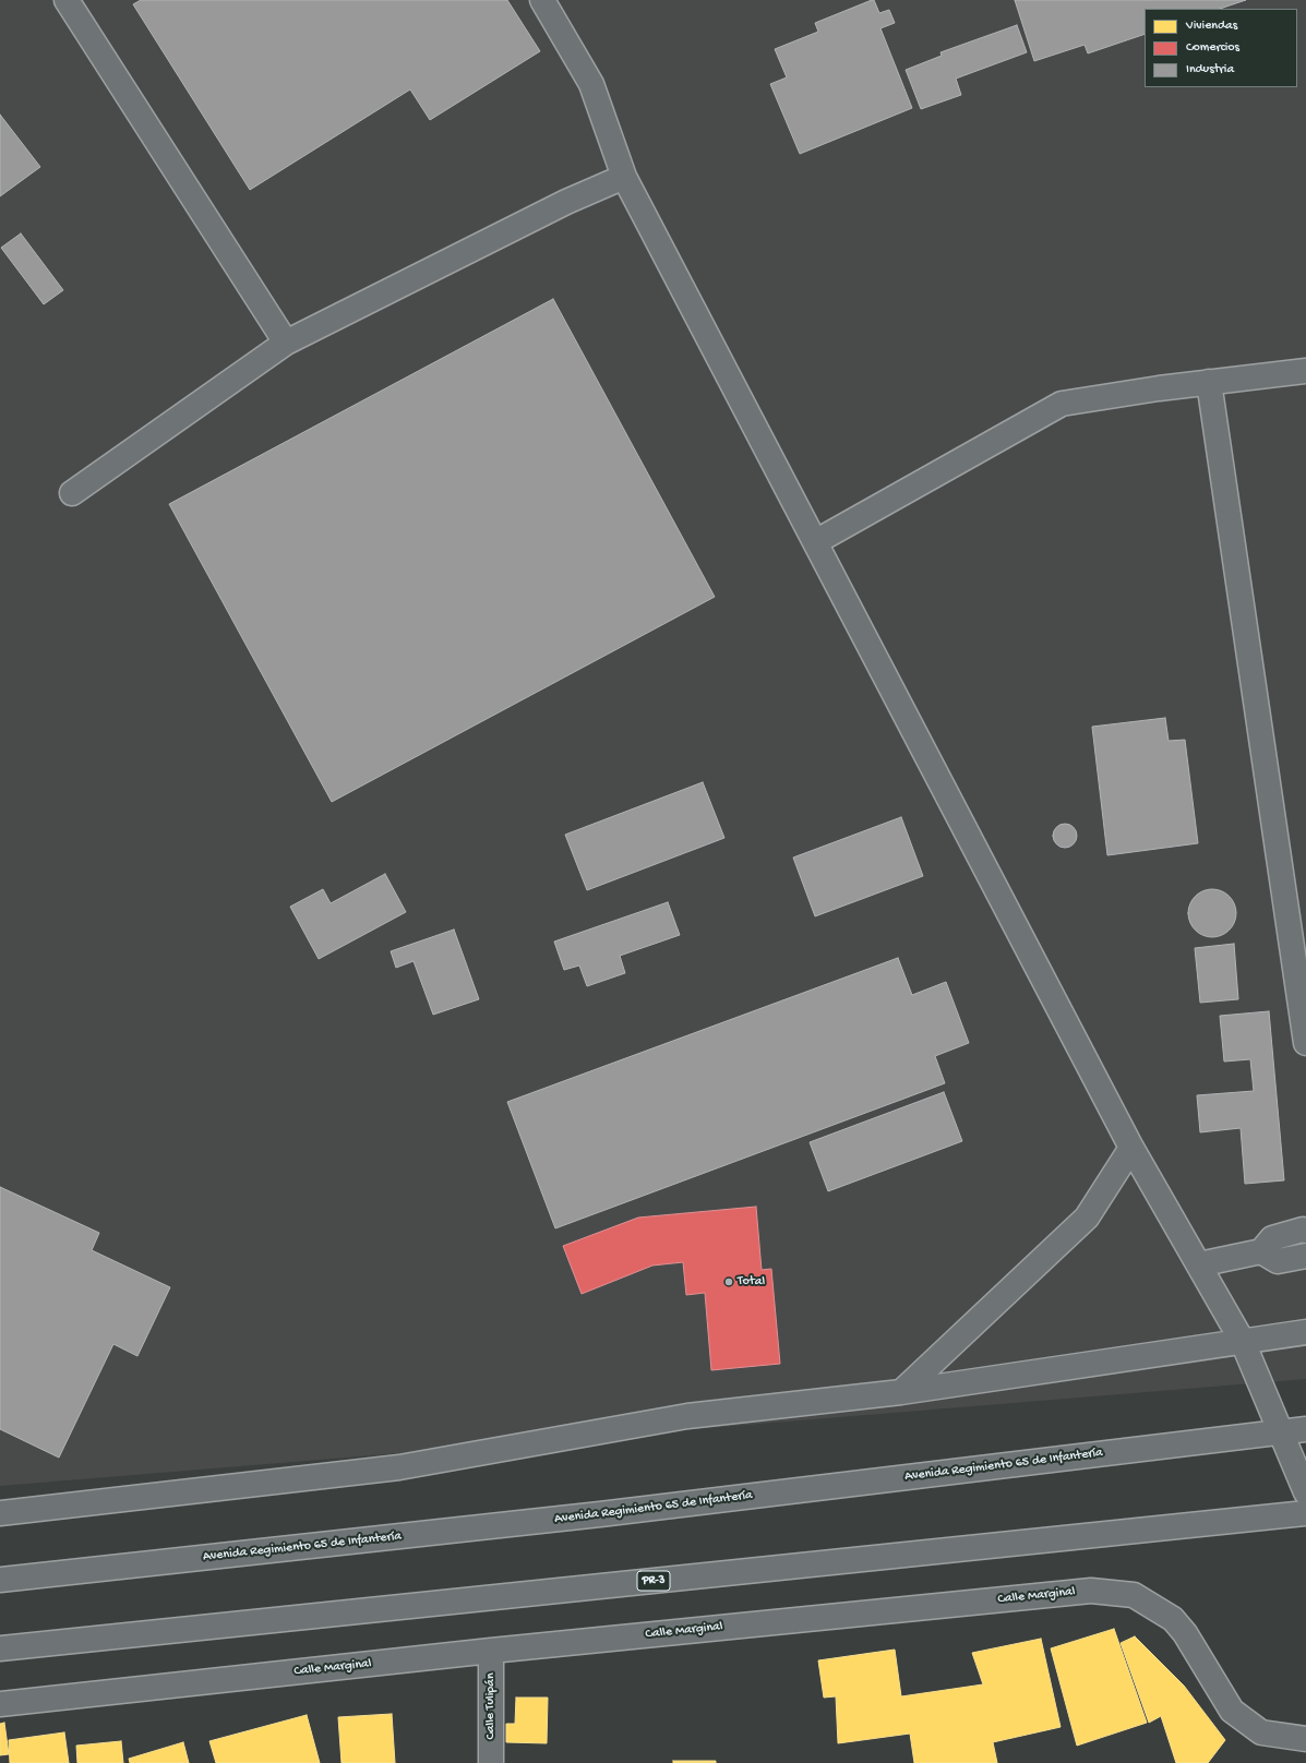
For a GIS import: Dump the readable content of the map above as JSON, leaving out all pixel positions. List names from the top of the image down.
{
  "streets": {
    "street": [
      "Avenida Regimiento 65 de Infantería",
      "PR-3",
      "Calle Marginal",
      "Calle Tulipán"
    ]
  },
  "crossings": [
    ["Calle Marginal", "Calle Tulipán"]
  ],
  "places": ["Total"],
  "legend": ["Viviendas", "Comercios", "Industria"]
}
